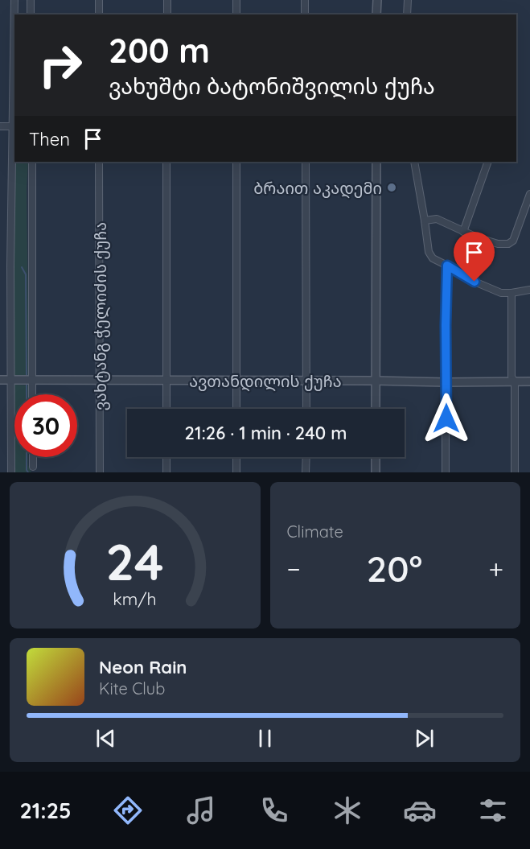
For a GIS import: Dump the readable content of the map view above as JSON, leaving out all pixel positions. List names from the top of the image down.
{
  "streets": {
    "street": ["ვახტანგ ჭელიძის ქუჩა", "ავთანდილის ქუჩა"]
  },
  "crossings": [
    ["ვახტანგ ჭელიძის ქუჩა", "ავთანდილის ქუჩა"]
  ],
  "places": ["ბრაით აკადემი"],
  "page": {
    "turn": ["200 m", "ვახუშტი ბატონიშვილის ქუჩა"],
    "then": "Then",
    "limit": "30",
    "trip": "21:26 · 1 min · 240 m",
    "tile": "Climate",
    "heat": ["−", "20°", "+"],
    "song": ["Neon Rain", "Kite Club"],
    "tabs": "21:25",
    "gauge": ["24", "km/h"]
  }
}
